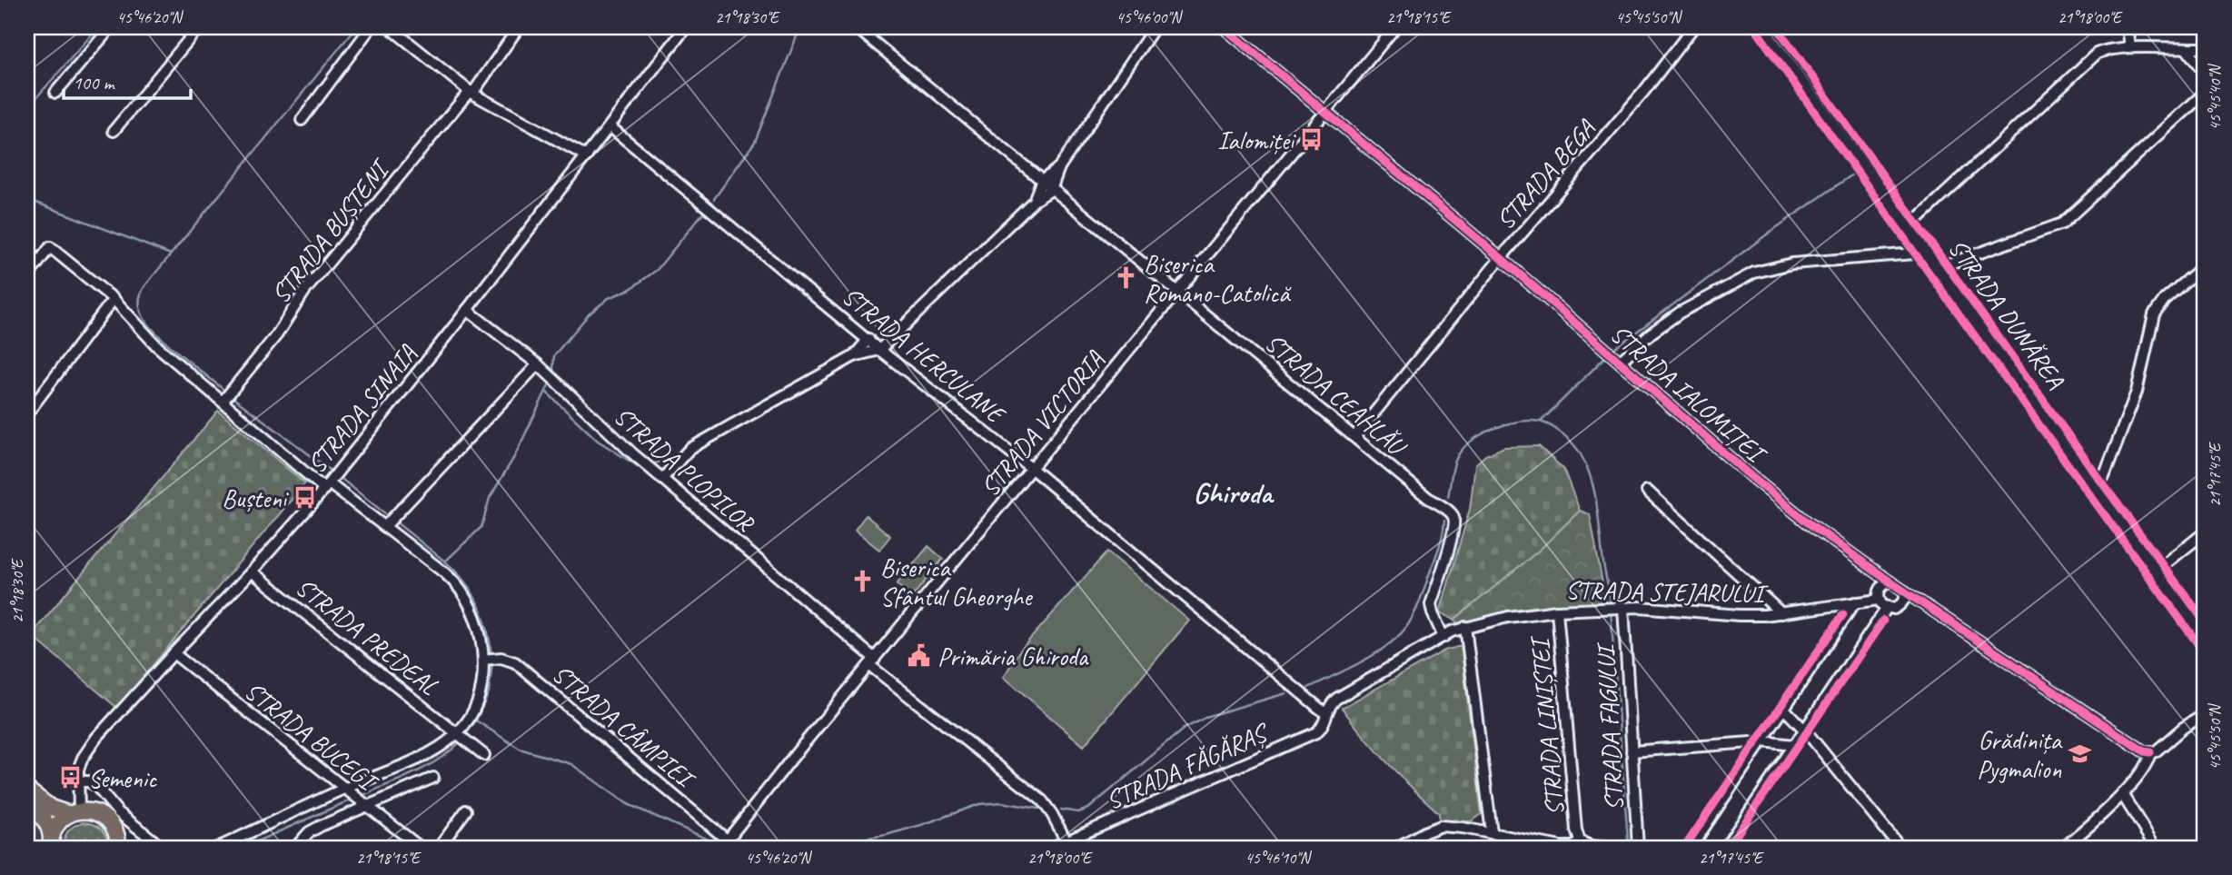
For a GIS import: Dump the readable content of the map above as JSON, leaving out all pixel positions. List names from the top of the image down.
{
  "streets": {
    "street": [
      "STRADA BEGA",
      "STRADA BUȘTENI",
      "STRADA DUNĂREA",
      "STRADA HERCULANE",
      "STRADA IALOMIȚEI",
      "STRADA CEAHLĂU",
      "STRADA SINAIA",
      "STRADA VICTORIA",
      "STRADA PLOPILOR",
      "STRADA STEJARULUI",
      "STRADA PREDEAL",
      "STRADA CÂMPIEI",
      "STRADA LINIȘTEI",
      "STRADA FAGULUI",
      "STRADA BUCEGI",
      "STRADA FĂGĂRAȘ"
    ]
  },
  "crossings": [
    ["STRADA BEGA", "STRADA IALOMIȚEI"],
    ["STRADA BEGA", "STRADA CEAHLĂU"],
    ["STRADA BUȘTENI", "STRADA PREDEAL"],
    ["STRADA HERCULANE", "STRADA SINAIA"],
    ["STRADA HERCULANE", "STRADA VICTORIA"],
    ["STRADA HERCULANE", "STRADA STEJARULUI"],
    ["STRADA HERCULANE", "STRADA FĂGĂRAȘ"],
    ["STRADA IALOMIȚEI", "STRADA VICTORIA"],
    ["STRADA IALOMIȚEI", "STRADA STEJARULUI"],
    ["STRADA CEAHLĂU", "STRADA VICTORIA"],
    ["STRADA CEAHLĂU", "STRADA STEJARULUI"],
    ["STRADA SINAIA", "STRADA PLOPILOR"],
    ["STRADA SINAIA", "STRADA PREDEAL"],
    ["STRADA SINAIA", "STRADA BUCEGI"],
    ["STRADA VICTORIA", "STRADA PLOPILOR"],
    ["STRADA VICTORIA", "STRADA CÂMPIEI"],
    ["STRADA PLOPILOR", "STRADA FĂGĂRAȘ"],
    ["STRADA STEJARULUI", "STRADA LINIȘTEI"],
    ["STRADA STEJARULUI", "STRADA FAGULUI"],
    ["STRADA STEJARULUI", "STRADA FĂGĂRAȘ"],
    ["STRADA PREDEAL", "STRADA CÂMPIEI"]
  ],
  "districts": ["Ghiroda"],
  "places": {
    "bus stop": ["Ialomiței", "Bușteni", "Semenic"],
    "church": ["Biserica Romano-Catolică", "Biserica Sfântul Gheorghe"],
    "public building": ["Primăria Ghiroda"],
    "school or university": ["Grădinița Pygmalion"]
  },
  "scale_bar": "100 m",
  "coordinates": [
    "45°46'20\"N",
    "21°18'30\"E",
    "45°46'00\"N",
    "21°18'15\"E",
    "45°45'50\"N",
    "21°18'00\"E",
    "45°45'40\"N",
    "21°17'45\"E",
    "45°46'10\"N"
  ]
}
